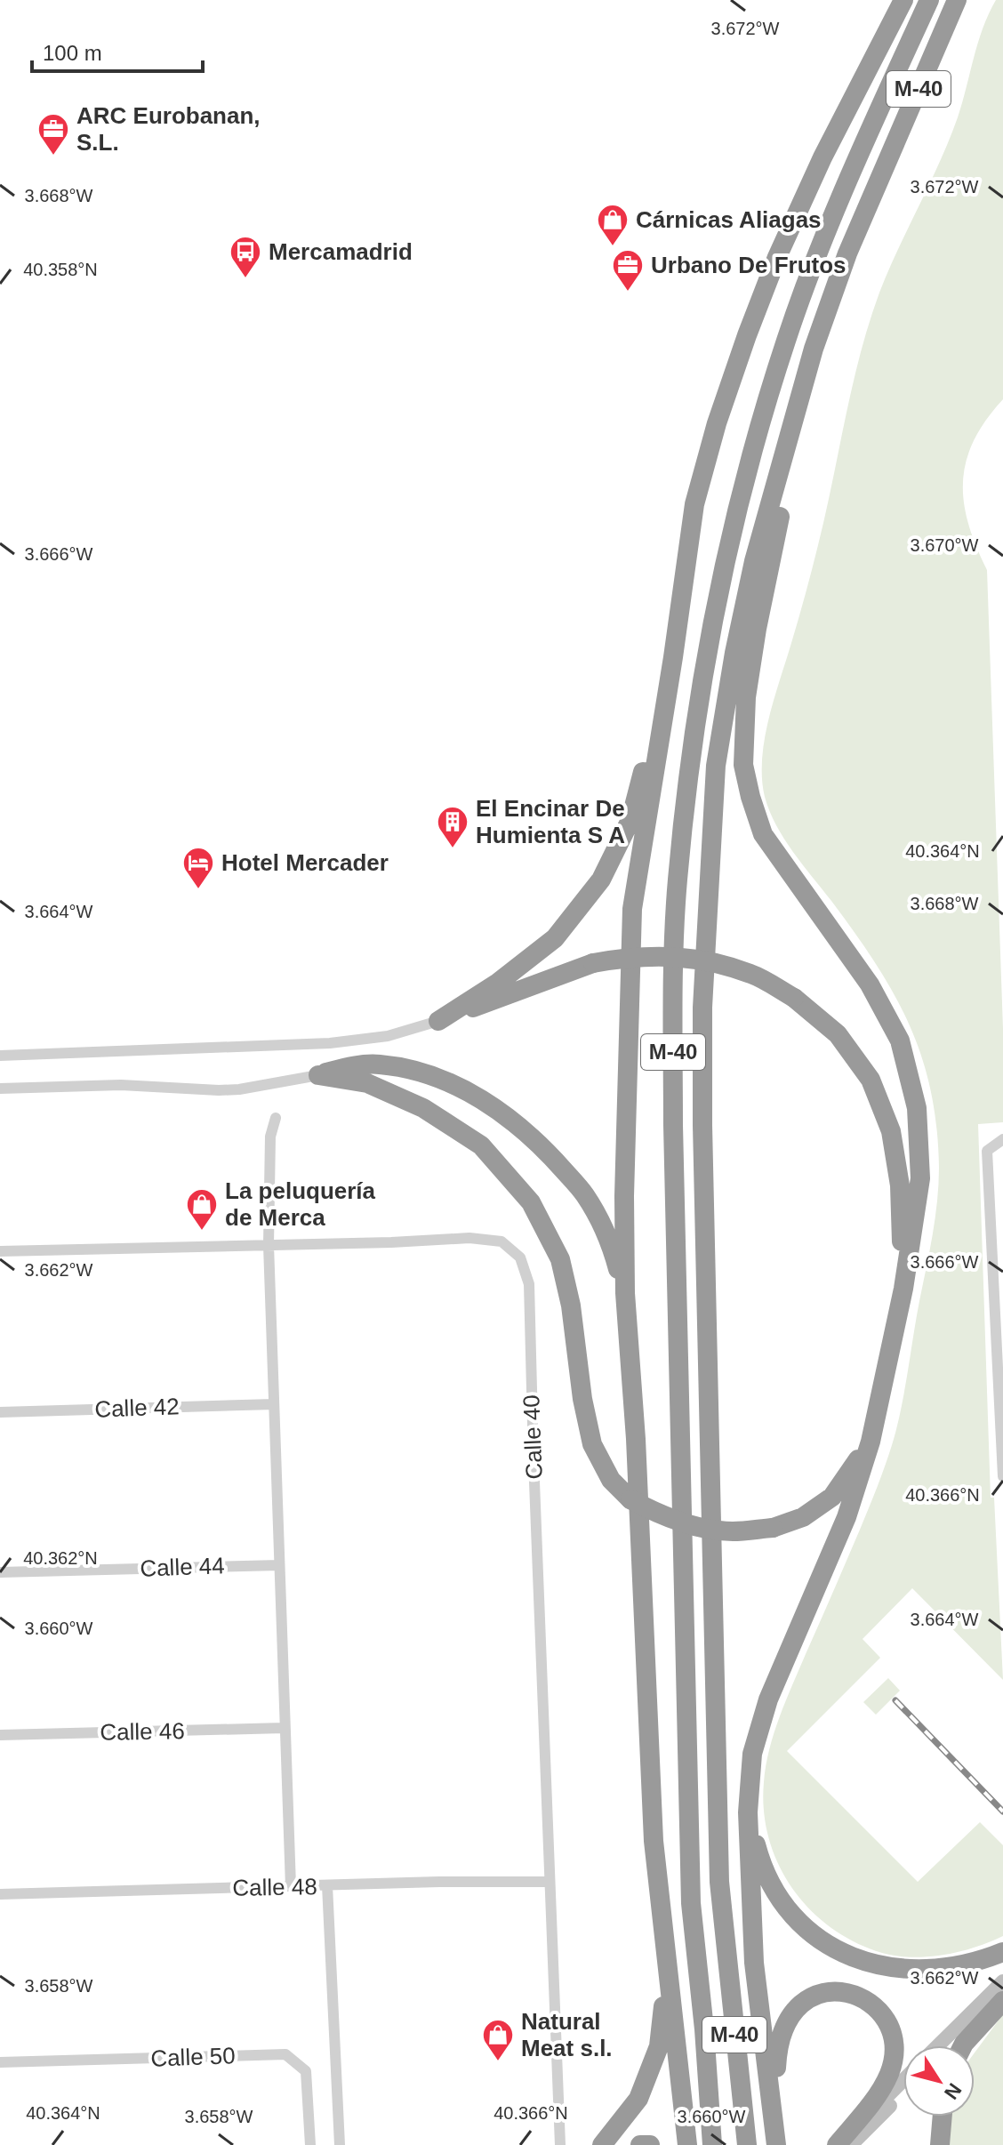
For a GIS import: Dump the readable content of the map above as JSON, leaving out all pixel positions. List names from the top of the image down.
{
  "streets": {
    "highway": ["M-40"],
    "street": [
      "Calle 42",
      "Calle 40",
      "Calle 44",
      "Calle 46",
      "Calle 48",
      "Calle 50"
    ]
  },
  "crossings": [
    ["Calle 40", "Calle 48"]
  ],
  "places": {
    "office": ["ARC Eurobanan, S.L.", "Urbano De Frutos"],
    "shop": ["Cárnicas Aliagas", "La peluquería de Merca", "Natural Meat s.l."],
    "bus stop": ["Mercamadrid"],
    "building": ["El Encinar De Humienta S A"],
    "hotel": ["Hotel Mercader"]
  },
  "scale_bar": "100 m",
  "north": "bottom right",
  "coordinates": [
    "3.672°W",
    "3.668°W",
    "40.358°N",
    "3.670°W",
    "3.666°W",
    "40.364°N",
    "3.664°W",
    "3.662°W",
    "40.366°N",
    "40.362°N",
    "3.660°W",
    "3.658°W"
  ]
}
